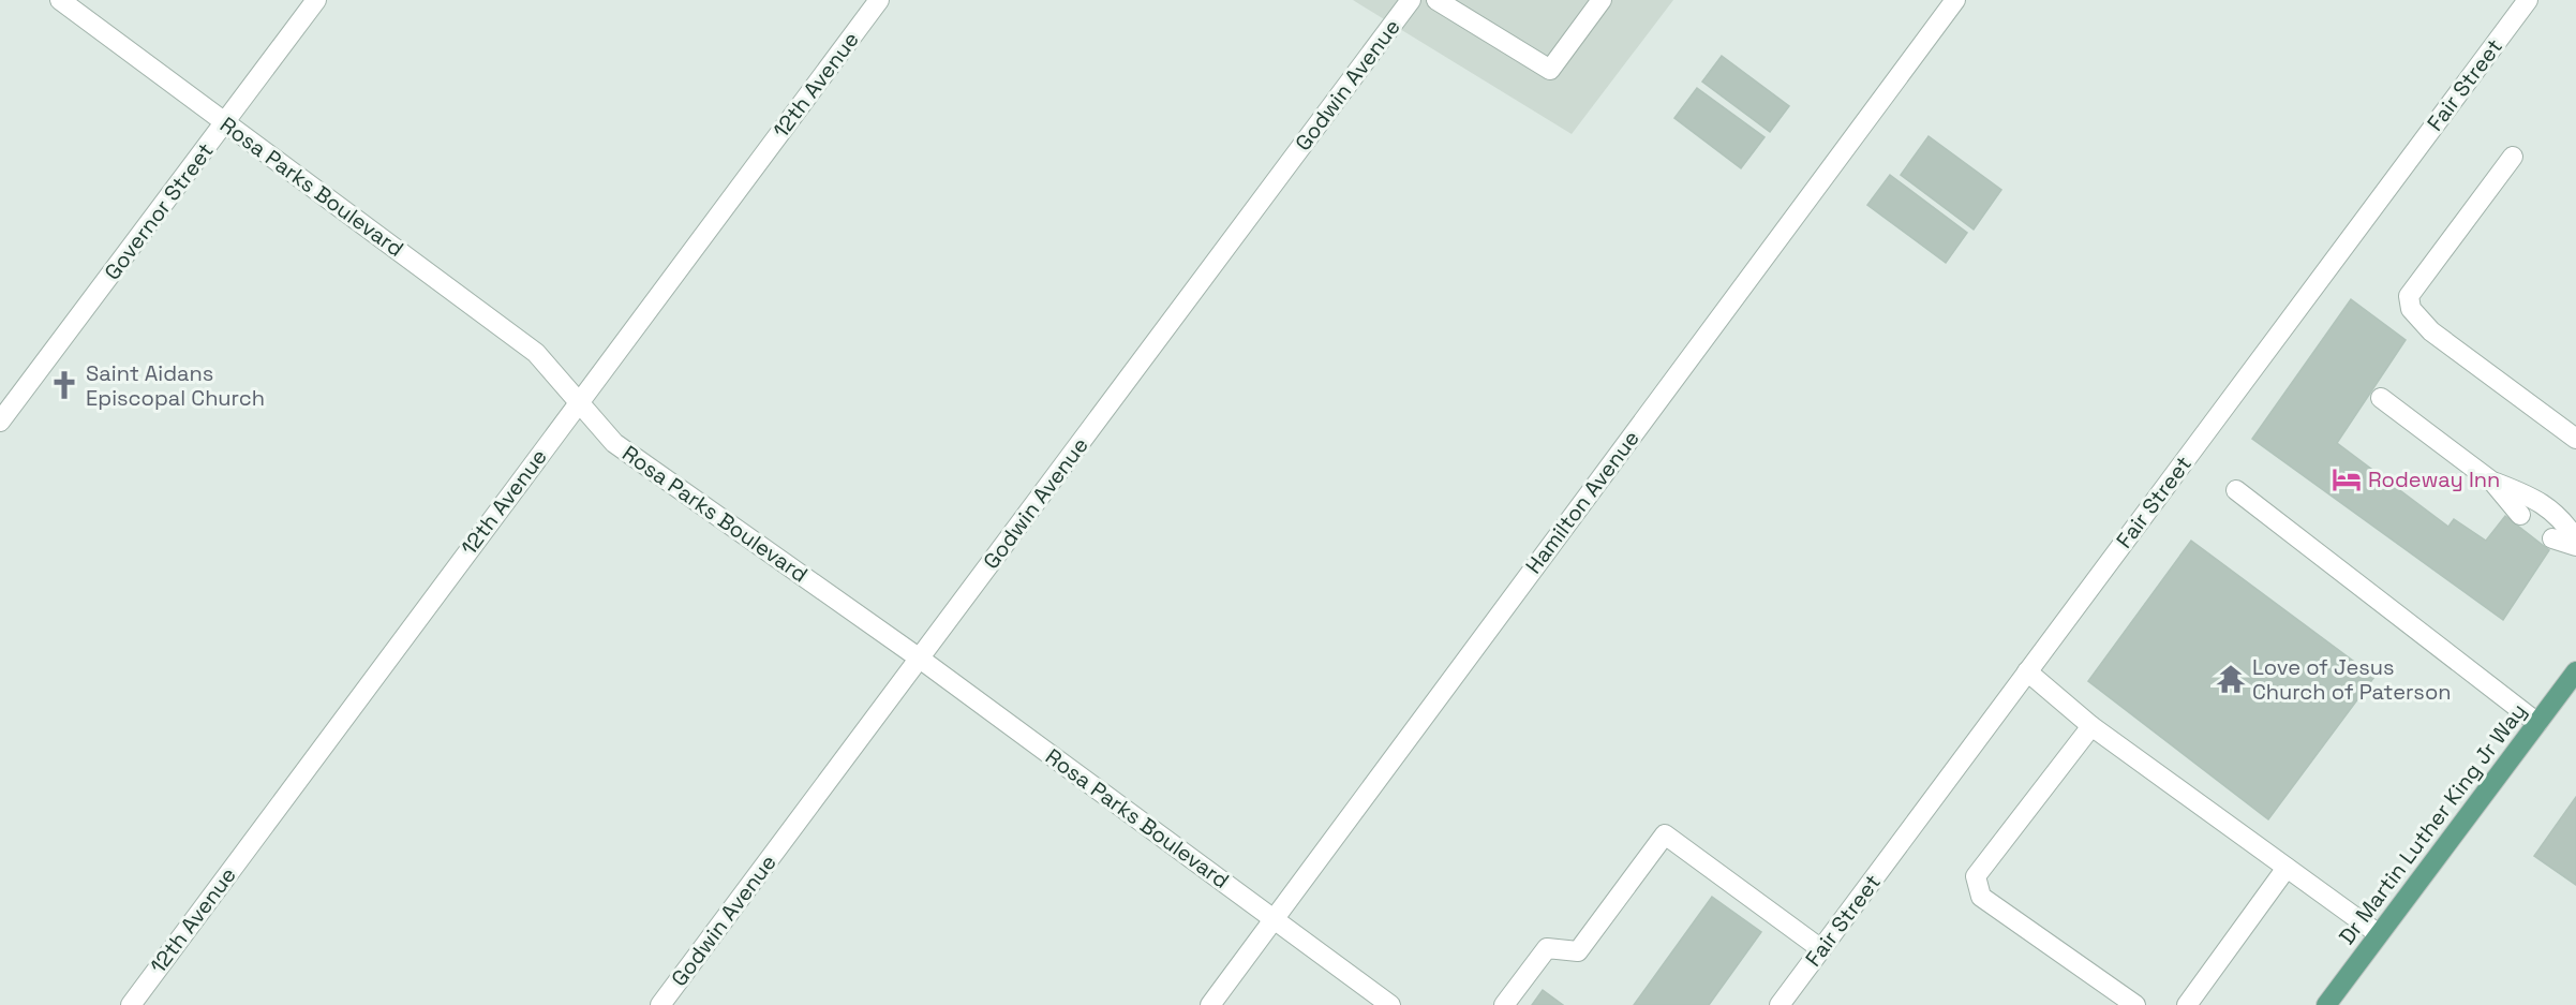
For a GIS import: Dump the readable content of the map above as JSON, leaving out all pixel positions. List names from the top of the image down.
{
  "streets": {
    "main road": ["Dr Martin Luther King Jr Way"],
    "street": [
      "12th Avenue",
      "Godwin Avenue",
      "Fair Street",
      "Rosa Parks Boulevard",
      "Governor Street",
      "Hamilton Avenue"
    ]
  },
  "crossings": [
    ["12th Avenue", "Rosa Parks Boulevard"],
    ["Godwin Avenue", "Rosa Parks Boulevard"],
    ["Rosa Parks Boulevard", "Governor Street"],
    ["Rosa Parks Boulevard", "Hamilton Avenue"]
  ],
  "places": {
    "church": ["Saint Aidans Episcopal Church"],
    "hotel": ["Rodeway Inn"],
    "temple": ["Love of Jesus Church of Paterson"]
  }
}
